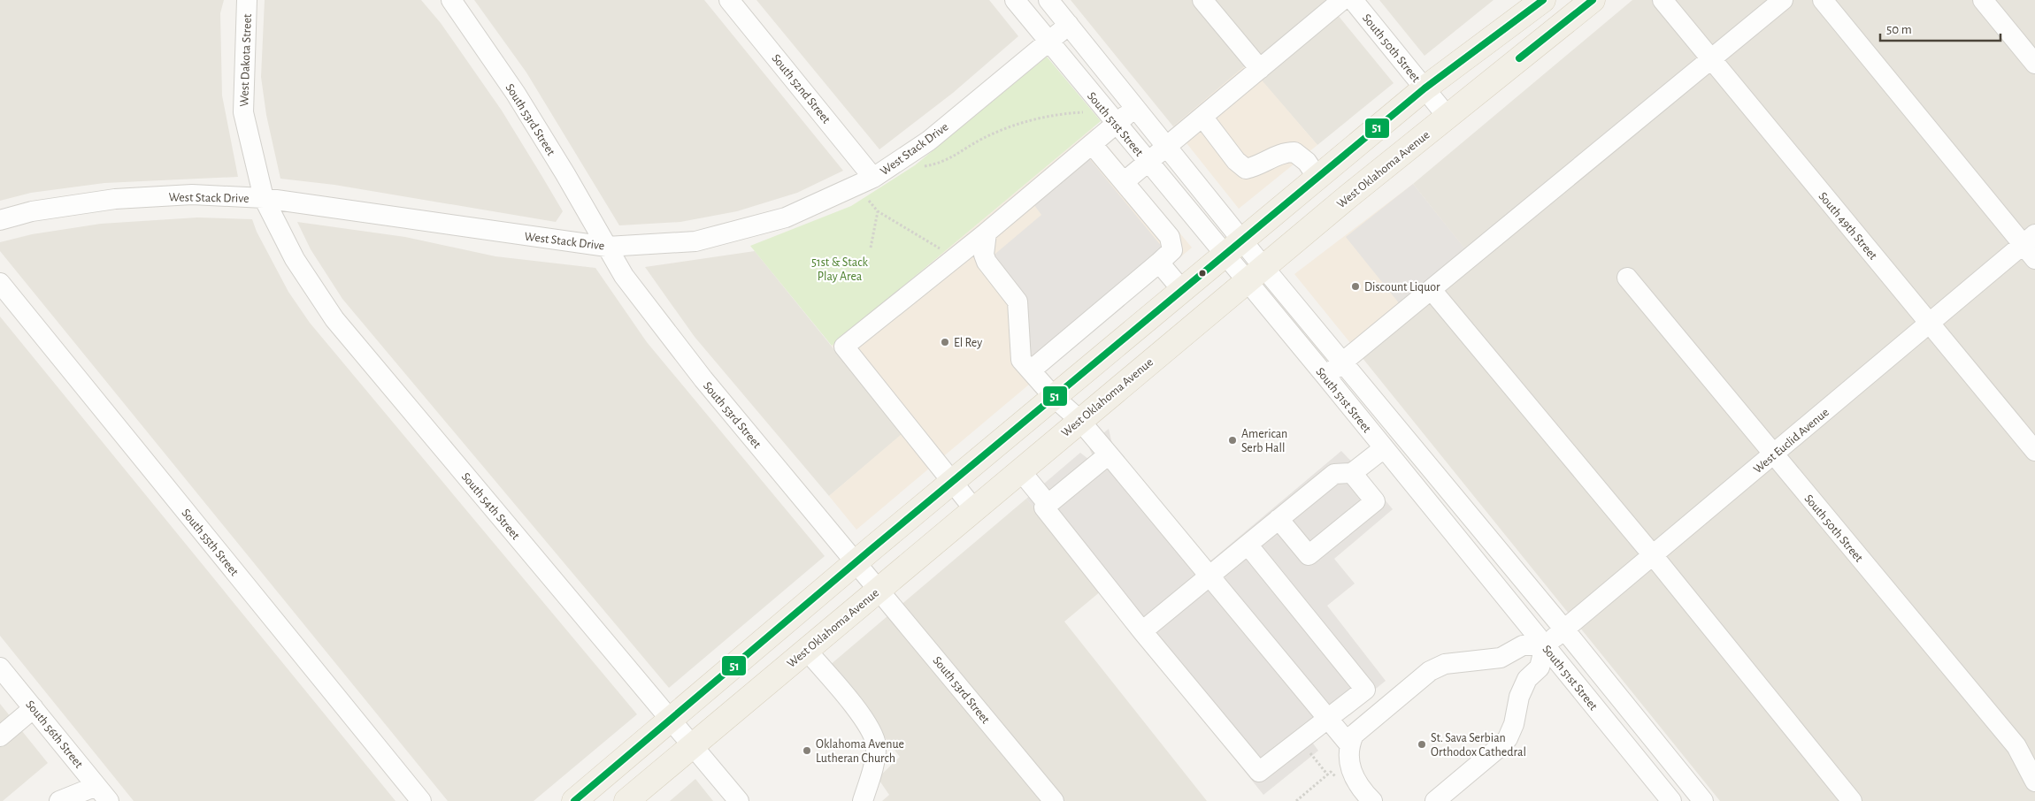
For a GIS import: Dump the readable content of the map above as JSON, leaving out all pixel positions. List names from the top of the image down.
{
  "streets": {
    "main road": ["West Oklahoma Avenue"],
    "street": [
      "South 50th Street",
      "West Dakota Street",
      "South 52nd Street",
      "South 53rd Street",
      "South 51st Street",
      "West Stack Drive",
      "South 49th Street",
      "West Euclid Avenue",
      "South 54th Street",
      "South 55th Street",
      "South 56th Street"
    ]
  },
  "crossings": [
    ["South 50th Street", "West Oklahoma Avenue"],
    ["South 50th Street", "West Euclid Avenue"],
    ["West Dakota Street", "West Stack Drive"],
    ["West Dakota Street", "South 54th Street"],
    ["South 52nd Street", "West Stack Drive"],
    ["South 53rd Street", "West Stack Drive"],
    ["South 53rd Street", "West Oklahoma Avenue"],
    ["South 51st Street", "West Stack Drive"],
    ["South 51st Street", "West Oklahoma Avenue"],
    ["South 51st Street", "West Euclid Avenue"],
    ["West Stack Drive", "South 54th Street"],
    ["West Oklahoma Avenue", "South 54th Street"],
    ["South 49th Street", "West Euclid Avenue"]
  ],
  "parks": ["51st & Stack Play Area"],
  "places": [
    "Discount Liquor",
    "El Rey",
    "American Serb Hall",
    "St. Sava Serbian Orthodox Cathedral",
    "Oklahoma Avenue Lutheran Church"
  ],
  "lines": ["transit line 51"],
  "scale_bar": "50 m"
}
